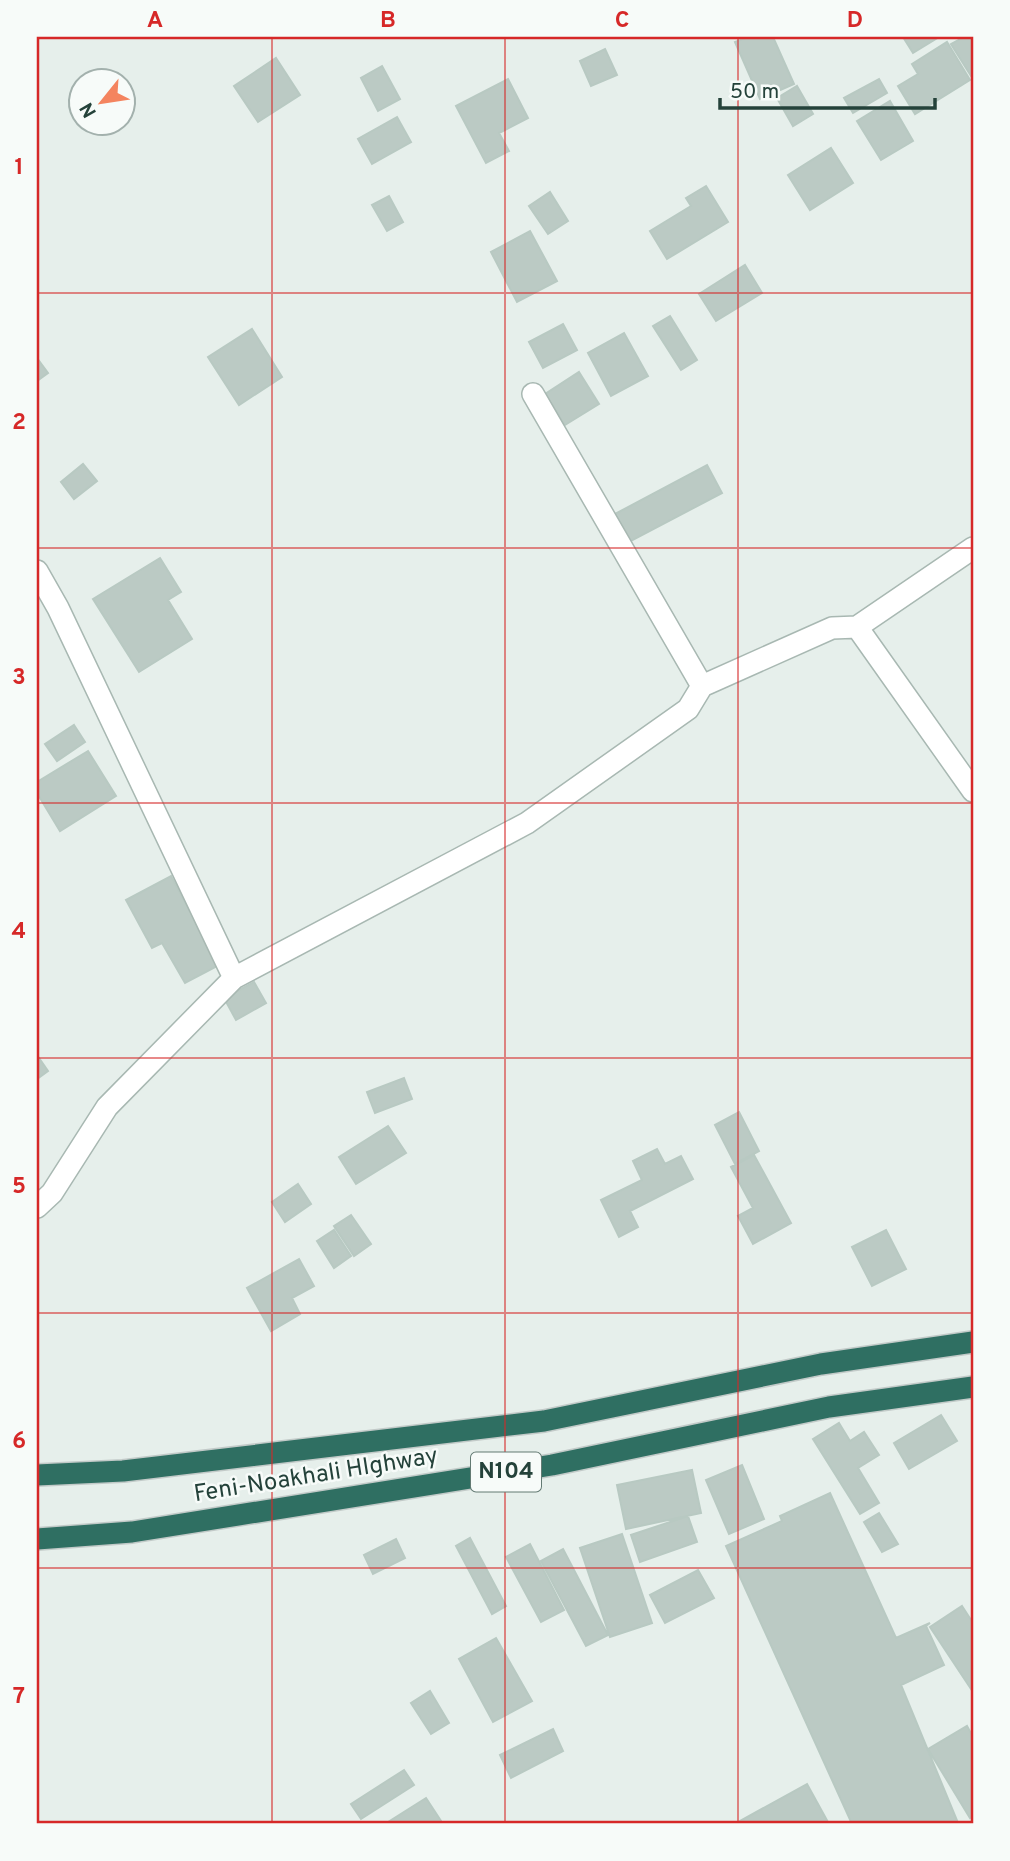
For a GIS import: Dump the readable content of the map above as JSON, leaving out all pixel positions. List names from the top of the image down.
{
  "streets": {
    "highway": ["N104", "Feni-Noakhali HIghway"]
  },
  "scale_bar": "50 m",
  "north": "bottom left",
  "grid": {
    "columns": [
      "A",
      "B",
      "C",
      "D"
    ],
    "rows": [
      "1",
      "2",
      "3",
      "4",
      "5",
      "6",
      "7"
    ]
  }
}
